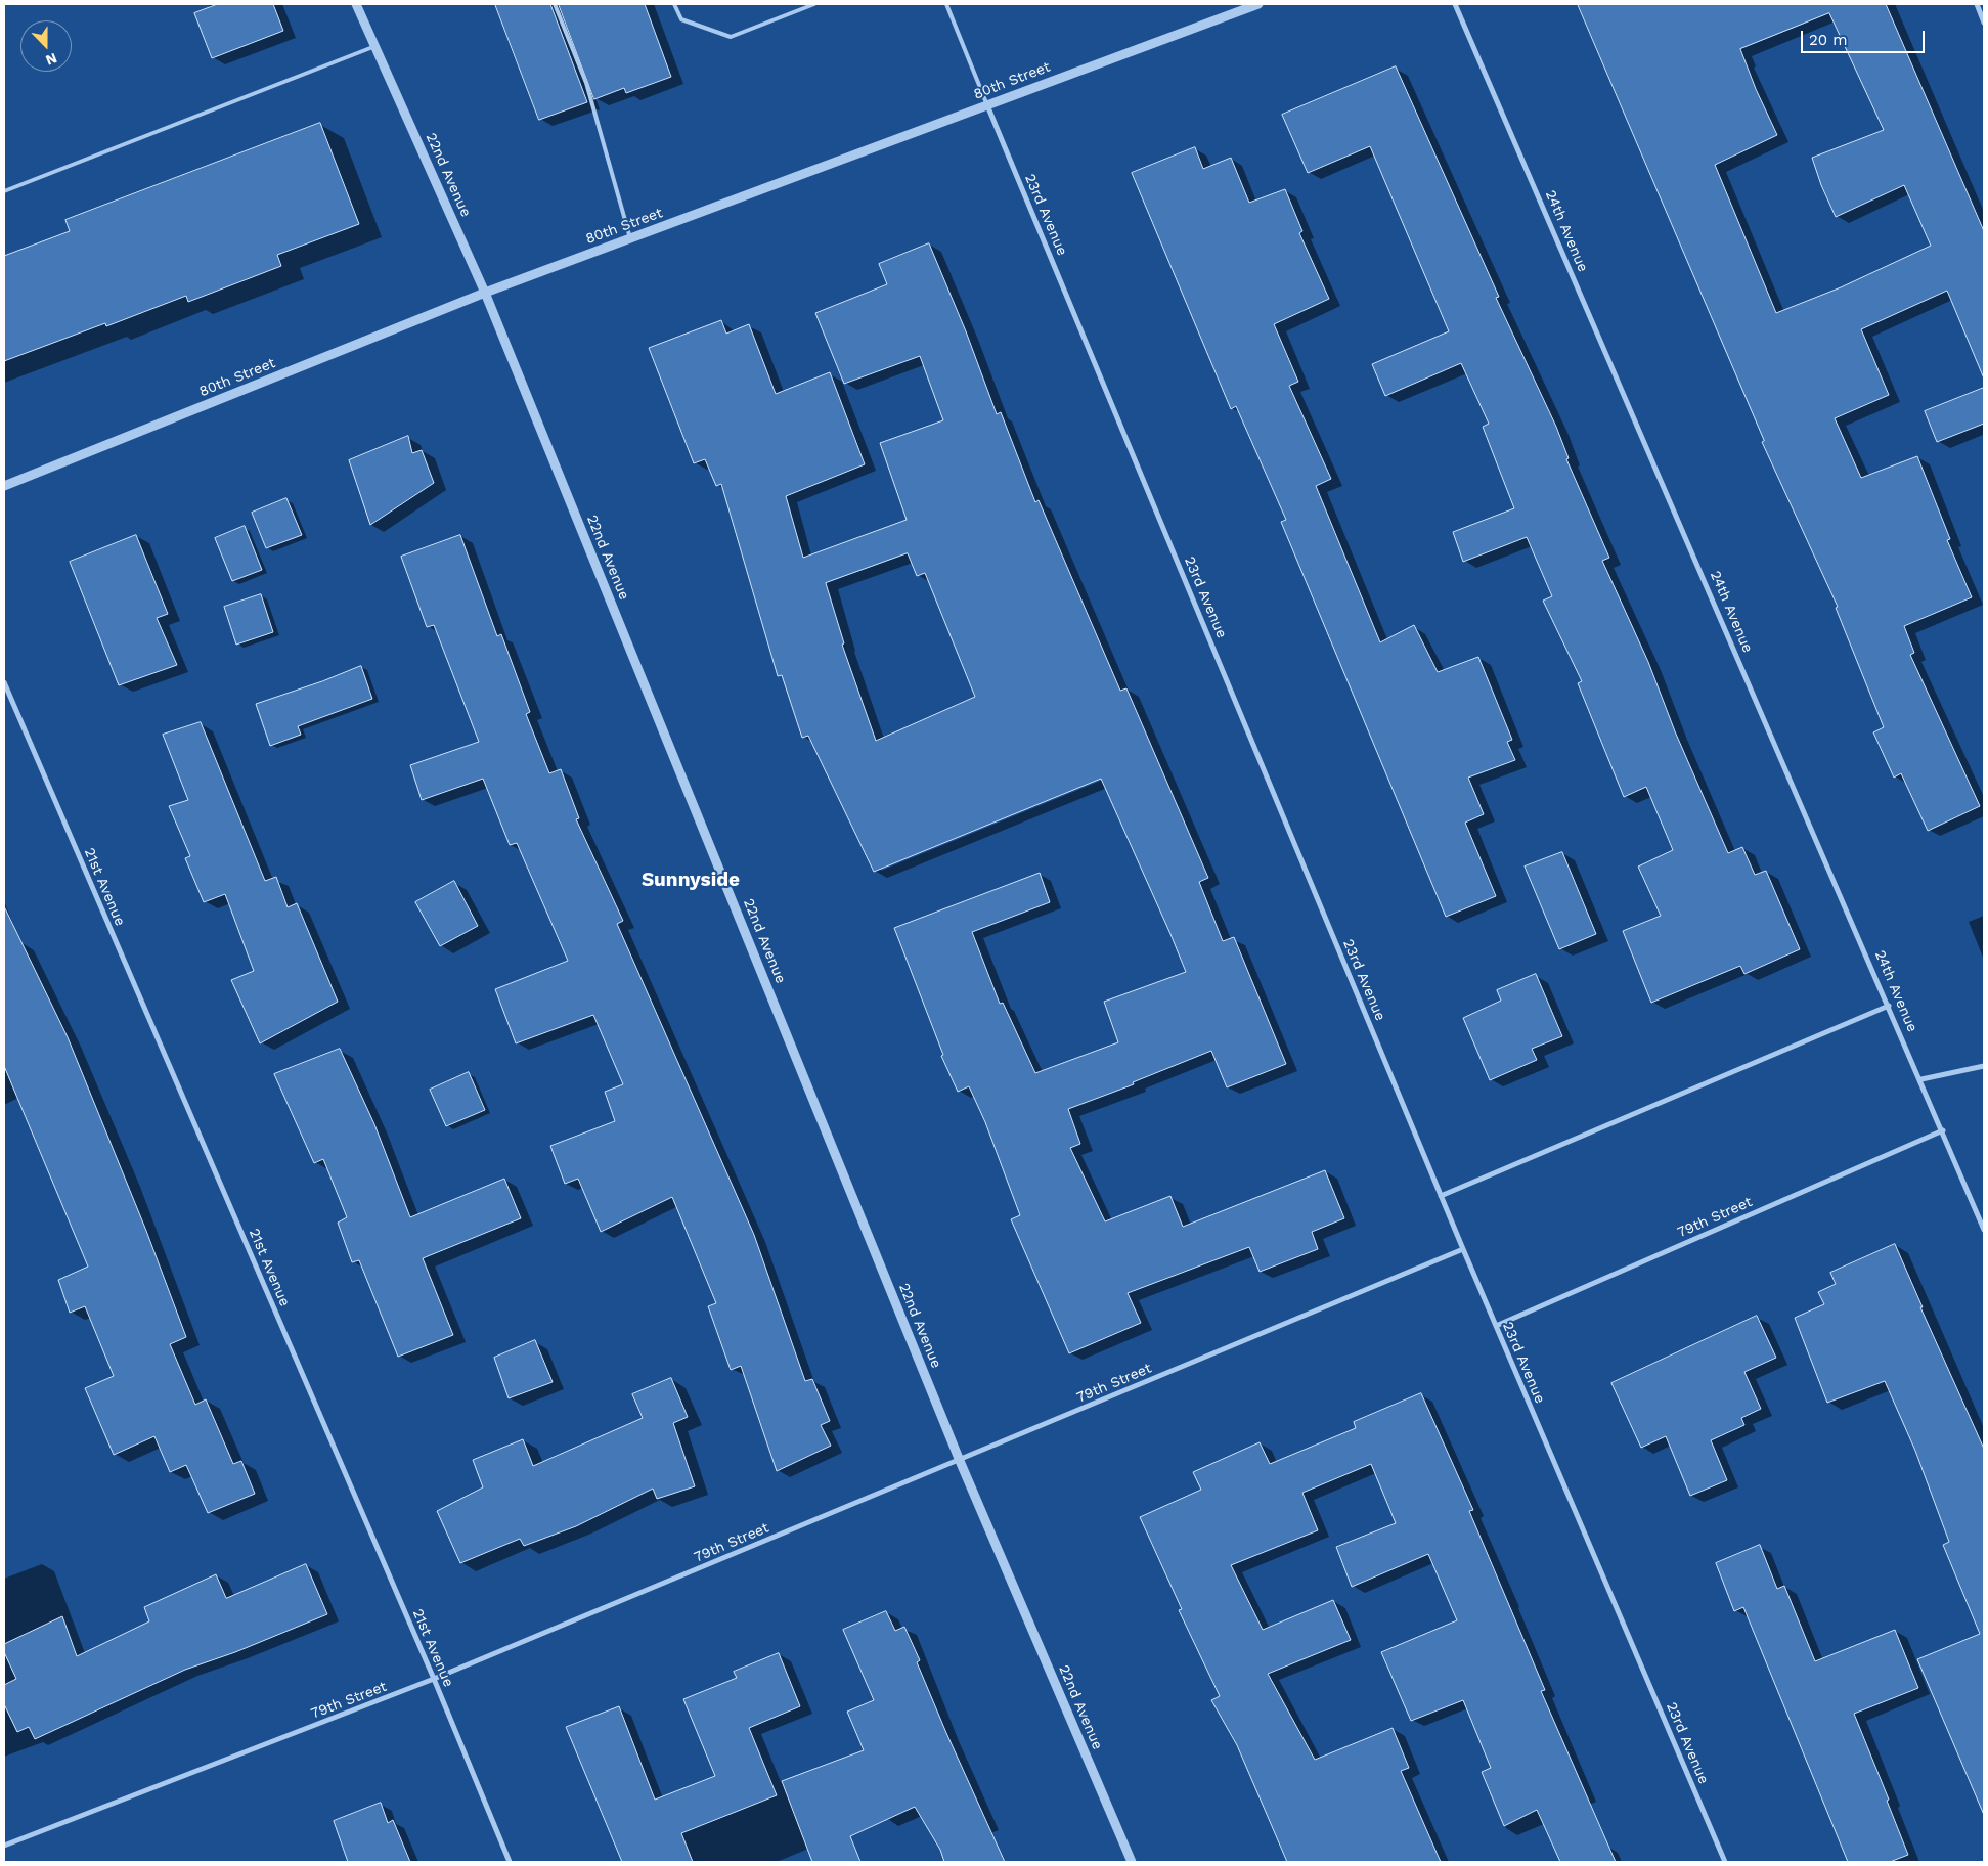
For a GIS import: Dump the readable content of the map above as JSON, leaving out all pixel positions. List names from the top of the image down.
{
  "streets": {
    "street": [
      "80th Street",
      "22nd Avenue",
      "23rd Avenue",
      "24th Avenue",
      "21st Avenue",
      "79th Street"
    ]
  },
  "crossings": [
    ["80th Street", "22nd Avenue"],
    ["80th Street", "23rd Avenue"],
    ["22nd Avenue", "79th Street"],
    ["23rd Avenue", "79th Street"],
    ["24th Avenue", "79th Street"],
    ["21st Avenue", "79th Street"]
  ],
  "districts": ["Sunnyside"],
  "scale_bar": "20 m",
  "north": "bottom"
}
